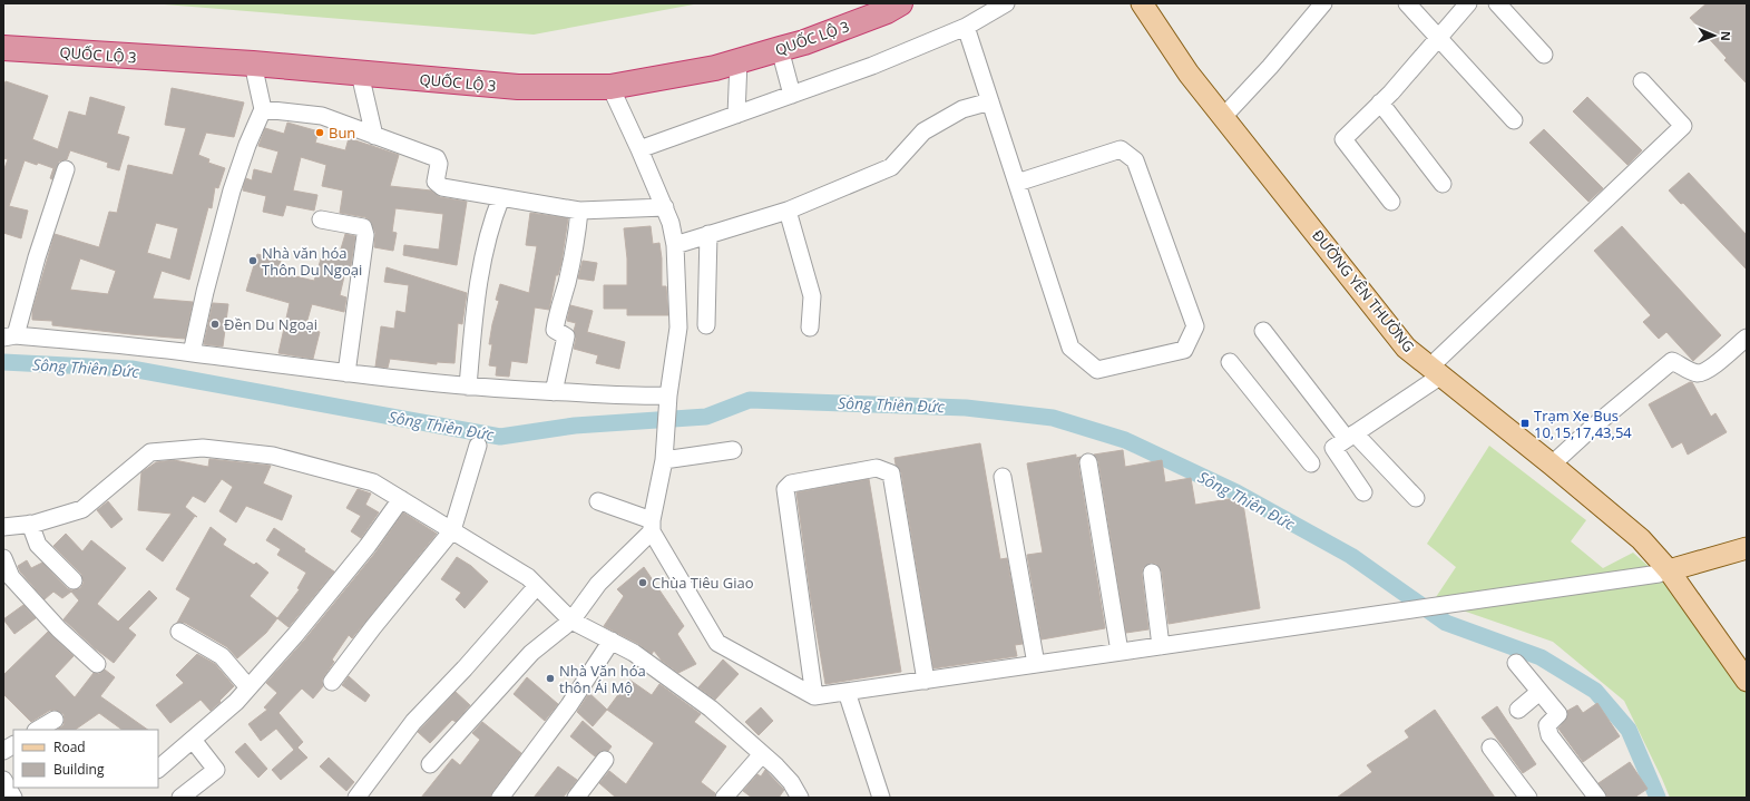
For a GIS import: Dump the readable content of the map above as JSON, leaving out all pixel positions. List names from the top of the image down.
{
  "streets": {
    "highway": ["QUỐC LỘ 3"],
    "main road": ["ĐƯỜNG YÊN THƯỜNG"]
  },
  "water": ["Sông Thiên Đức"],
  "places": {
    "other": [
      "Bun",
      "Nhà văn hóa Thôn Du Ngoại",
      "Đền Du Ngoại",
      "Chùa Tiêu Giao",
      "Nhà Văn hóa thôn Ái Mộ"
    ],
    "transit": ["Trạm Xe Bus 10,15,17,43,54"]
  },
  "legend": ["Road", "Building"],
  "north": "right"
}
